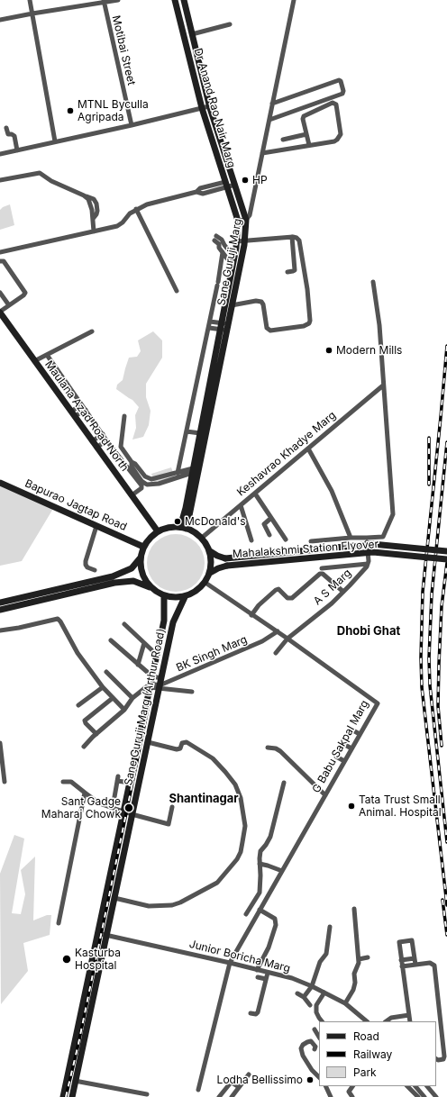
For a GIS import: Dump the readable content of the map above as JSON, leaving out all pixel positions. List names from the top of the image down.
{
  "streets": {
    "main road": [
      "Dr Anand Rao Nair Marg",
      "Sane Guruji Marg",
      "Maulana Azad Road North",
      "Bapurao Jagtap Road",
      "Mahalakshmi Station Flyover",
      "Sane Guruji Marg (Arthur Road)"
    ],
    "street": [
      "Motibai Street",
      "Keshavrao Khadye Marg",
      "A S Marg",
      "BK Singh Marg",
      "G Babu Sakpal Marg",
      "Junior Boricha Marg"
    ]
  },
  "crossings": [
    ["Dr Anand Rao Nair Marg", "Sane Guruji Marg"],
    ["Sane Guruji Marg", "Maulana Azad Road North"],
    ["Sane Guruji Marg", "Keshavrao Khadye Marg"],
    ["Sane Guruji Marg", "Bapurao Jagtap Road"],
    ["Sane Guruji Marg", "Mahalakshmi Station Flyover"],
    ["Sane Guruji Marg", "Sane Guruji Marg (Arthur Road)"],
    ["Sane Guruji Marg", "G Babu Sakpal Marg"],
    ["Maulana Azad Road North", "Keshavrao Khadye Marg"],
    ["Maulana Azad Road North", "Bapurao Jagtap Road"],
    ["Maulana Azad Road North", "Mahalakshmi Station Flyover"],
    ["Maulana Azad Road North", "Sane Guruji Marg (Arthur Road)"],
    ["Maulana Azad Road North", "G Babu Sakpal Marg"],
    ["Keshavrao Khadye Marg", "Bapurao Jagtap Road"],
    ["Keshavrao Khadye Marg", "Mahalakshmi Station Flyover"],
    ["Keshavrao Khadye Marg", "Sane Guruji Marg (Arthur Road)"],
    ["Keshavrao Khadye Marg", "G Babu Sakpal Marg"],
    ["Bapurao Jagtap Road", "Mahalakshmi Station Flyover"],
    ["Bapurao Jagtap Road", "Sane Guruji Marg (Arthur Road)"],
    ["Bapurao Jagtap Road", "G Babu Sakpal Marg"],
    ["Mahalakshmi Station Flyover", "Sane Guruji Marg (Arthur Road)"],
    ["Mahalakshmi Station Flyover", "G Babu Sakpal Marg"],
    ["A S Marg", "G Babu Sakpal Marg"],
    ["BK Singh Marg", "Sane Guruji Marg (Arthur Road)"],
    ["BK Singh Marg", "G Babu Sakpal Marg"],
    ["Sane Guruji Marg (Arthur Road)", "G Babu Sakpal Marg"],
    ["Sane Guruji Marg (Arthur Road)", "Junior Boricha Marg"],
    ["G Babu Sakpal Marg", "Junior Boricha Marg"]
  ],
  "districts": ["Dhobi Ghat", "Shantinagar"],
  "places": [
    "MTNL Byculla Agripada",
    "HP",
    "Modern Mills",
    "McDonald's",
    "Tata Trust Small Animal. Hospital",
    "Sant Gadge Maharaj Chowk",
    "Kasturba Hospital",
    "Lodha Bellissimo"
  ],
  "legend": ["Road", "Railway", "Park"]
}
